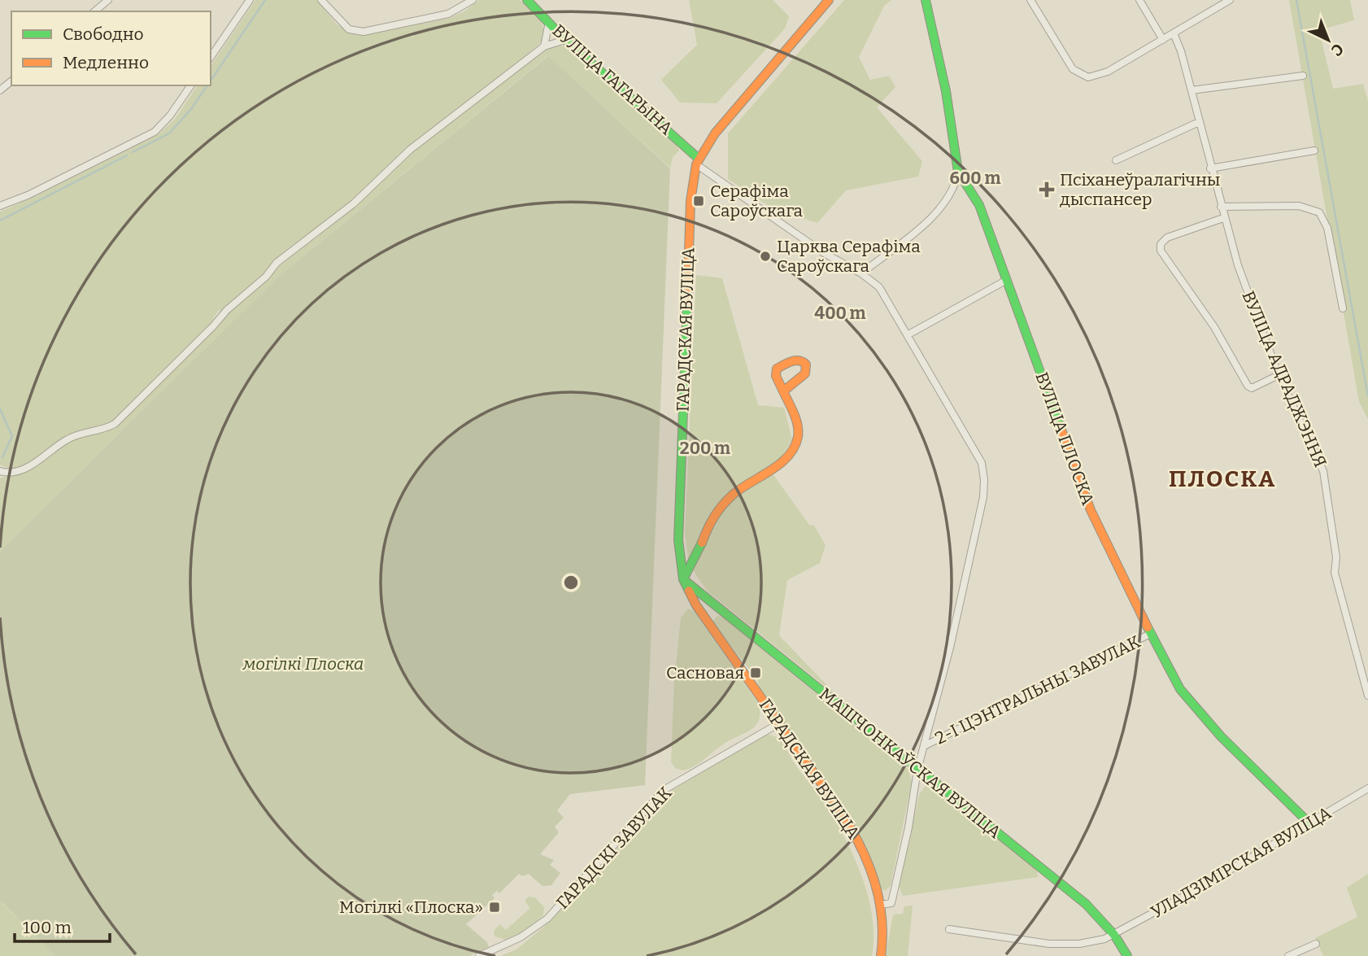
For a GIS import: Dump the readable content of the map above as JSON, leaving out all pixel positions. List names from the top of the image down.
{
  "streets": {
    "street": [
      "ВУЛІЦА ГАГАРЫНА",
      "ГАРАДСКАЯ ВУЛІЦА",
      "ВУЛІЦА АДРАДЖЭННЯ",
      "ВУЛІЦА ПЛОСКА",
      "2-І ЦЭНТРАЛЬНЫ ЗАВУЛАК",
      "МАШЧОНКАЎСКАЯ ВУЛІЦА",
      "ГАРАДСКІ ЗАВУЛАК",
      "УЛАДЗІМІРСКАЯ ВУЛІЦА"
    ]
  },
  "crossings": [
    ["ВУЛІЦА ГАГАРЫНА", "ГАРАДСКАЯ ВУЛІЦА"],
    ["ГАРАДСКАЯ ВУЛІЦА", "МАШЧОНКАЎСКАЯ ВУЛІЦА"],
    ["ГАРАДСКАЯ ВУЛІЦА", "ГАРАДСКІ ЗАВУЛАК"],
    ["ВУЛІЦА ПЛОСКА", "2-І ЦЭНТРАЛЬНЫ ЗАВУЛАК"],
    ["ВУЛІЦА ПЛОСКА", "УЛАДЗІМІРСКАЯ ВУЛІЦА"],
    ["МАШЧОНКАЎСКАЯ ВУЛІЦА", "УЛАДЗІМІРСКАЯ ВУЛІЦА"]
  ],
  "districts": ["ПЛОСКА"],
  "parks": ["могілкі Плоска"],
  "places": {
    "health": ["Псіханеўралагічны дыспансер"],
    "transit": ["Серафіма Сароўскага", "Сасновая", "Могілкі «Плоска»"],
    "other": ["Царква Серафіма Сароўскага"]
  },
  "legend": ["Свободно", "Медленно"],
  "scale_bar": "100 m",
  "north": "bottom right",
  "rings": ["600 m", "400 m", "200 m"]
}
